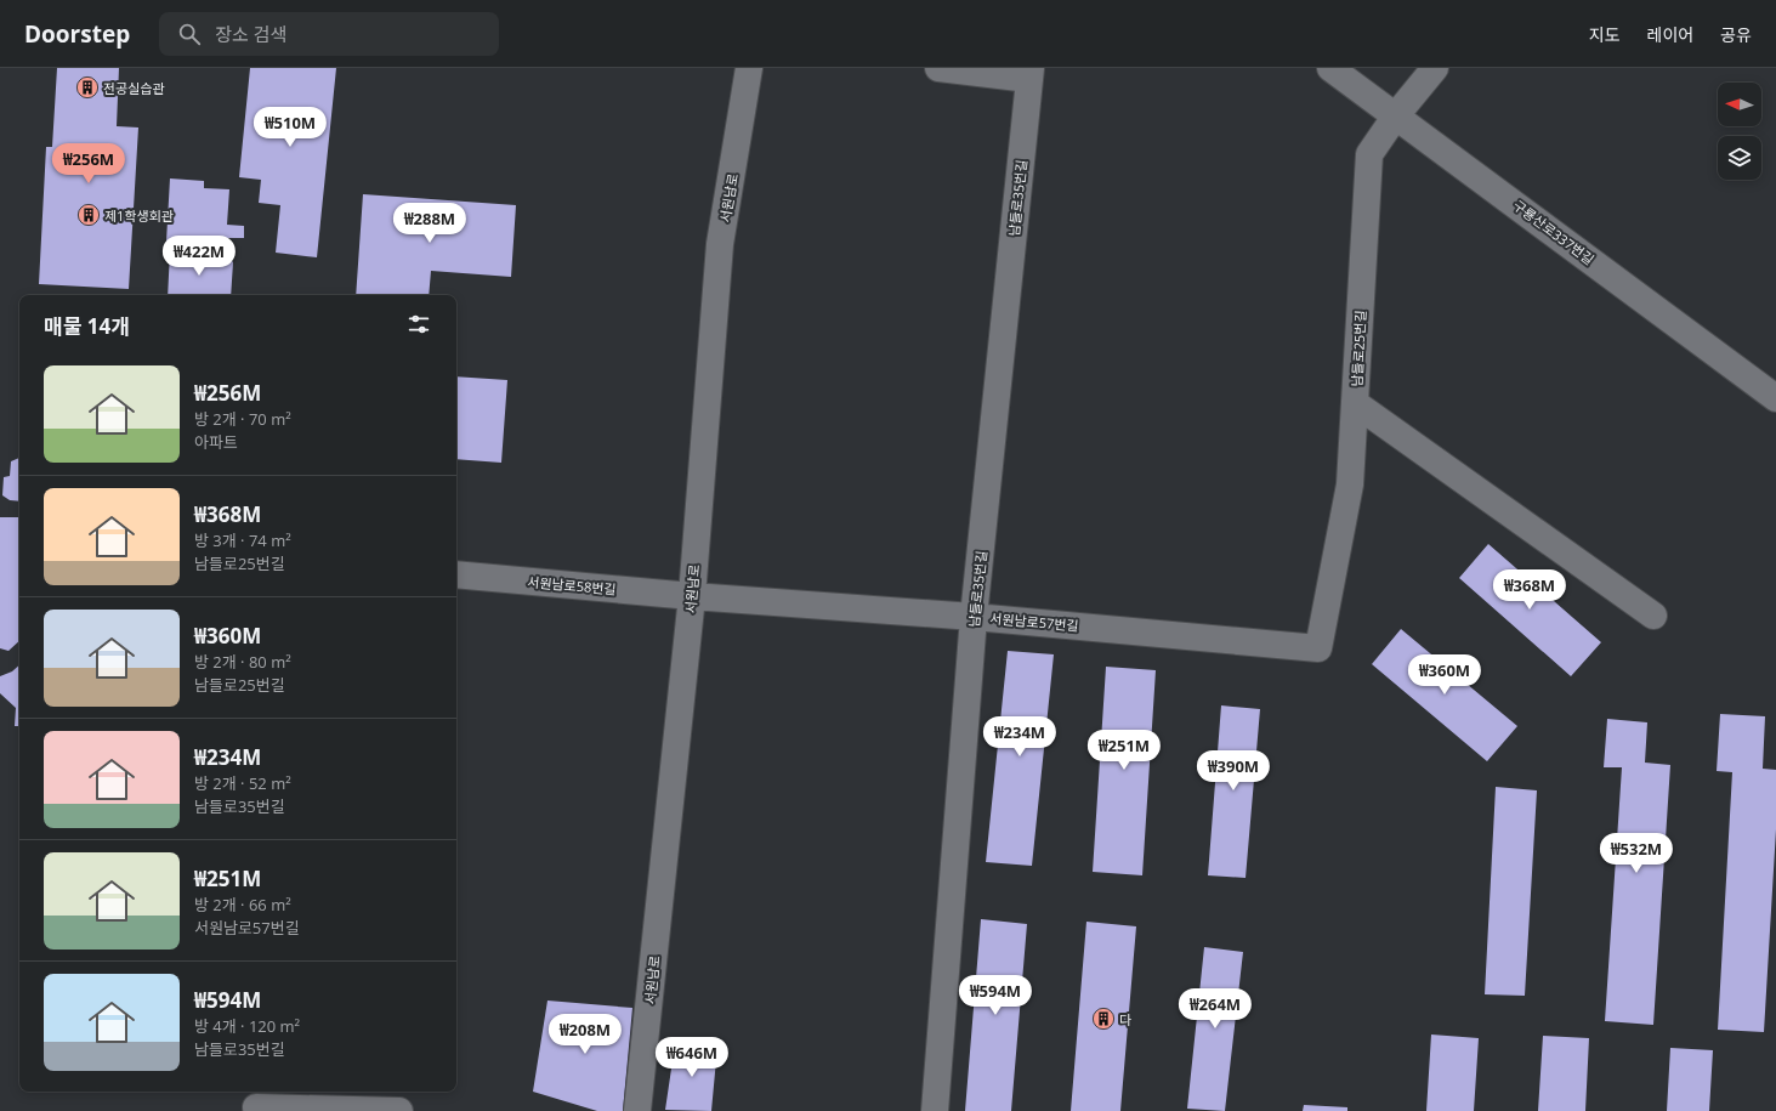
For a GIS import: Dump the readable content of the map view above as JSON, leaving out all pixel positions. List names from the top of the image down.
{
  "streets": {
    "street": [
      "서원남로",
      "남들로35번길",
      "구룡산로337번길",
      "남들로25번길",
      "서원남로58번길",
      "서원남로57번길"
    ]
  },
  "crossings": [
    ["서원남로", "서원남로58번길"],
    ["서원남로", "서원남로57번길"],
    ["남들로35번길", "서원남로57번길"],
    ["구룡산로337번길", "남들로25번길"],
    ["남들로25번길", "서원남로57번길"],
    ["서원남로58번길", "서원남로57번길"]
  ],
  "places": {
    "building": ["전공실습관", "제1학생회관", "다"]
  },
  "north": "left",
  "page": {
    "header": "Doorstep",
    "search": "장소 검색",
    "nav": ["지도", "레이어", "공유"],
    "price": [
      "₩510M",
      "₩256M",
      "₩288M",
      "₩422M",
      "₩368M",
      "₩360M",
      "₩234M",
      "₩251M",
      "₩390M",
      "₩532M",
      "₩594M",
      "₩264M",
      "₩208M",
      "₩646M"
    ],
    "heading": "매물 14개",
    "list": [
      {
        "name": "₩256M",
        "note": "방 2개 · 70 m² · 아파트"
      },
      {
        "name": "₩368M",
        "note": "방 3개 · 74 m² · 남들로25번길"
      },
      {
        "name": "₩360M",
        "note": "방 2개 · 80 m² · 남들로25번길"
      },
      {
        "name": "₩234M",
        "note": "방 2개 · 52 m² · 남들로35번길"
      },
      {
        "name": "₩251M",
        "note": "방 2개 · 66 m² · 서원남로57번길"
      },
      {
        "name": "₩594M",
        "note": "방 4개 · 120 m² · 남들로35번길"
      }
    ]
  }
}
